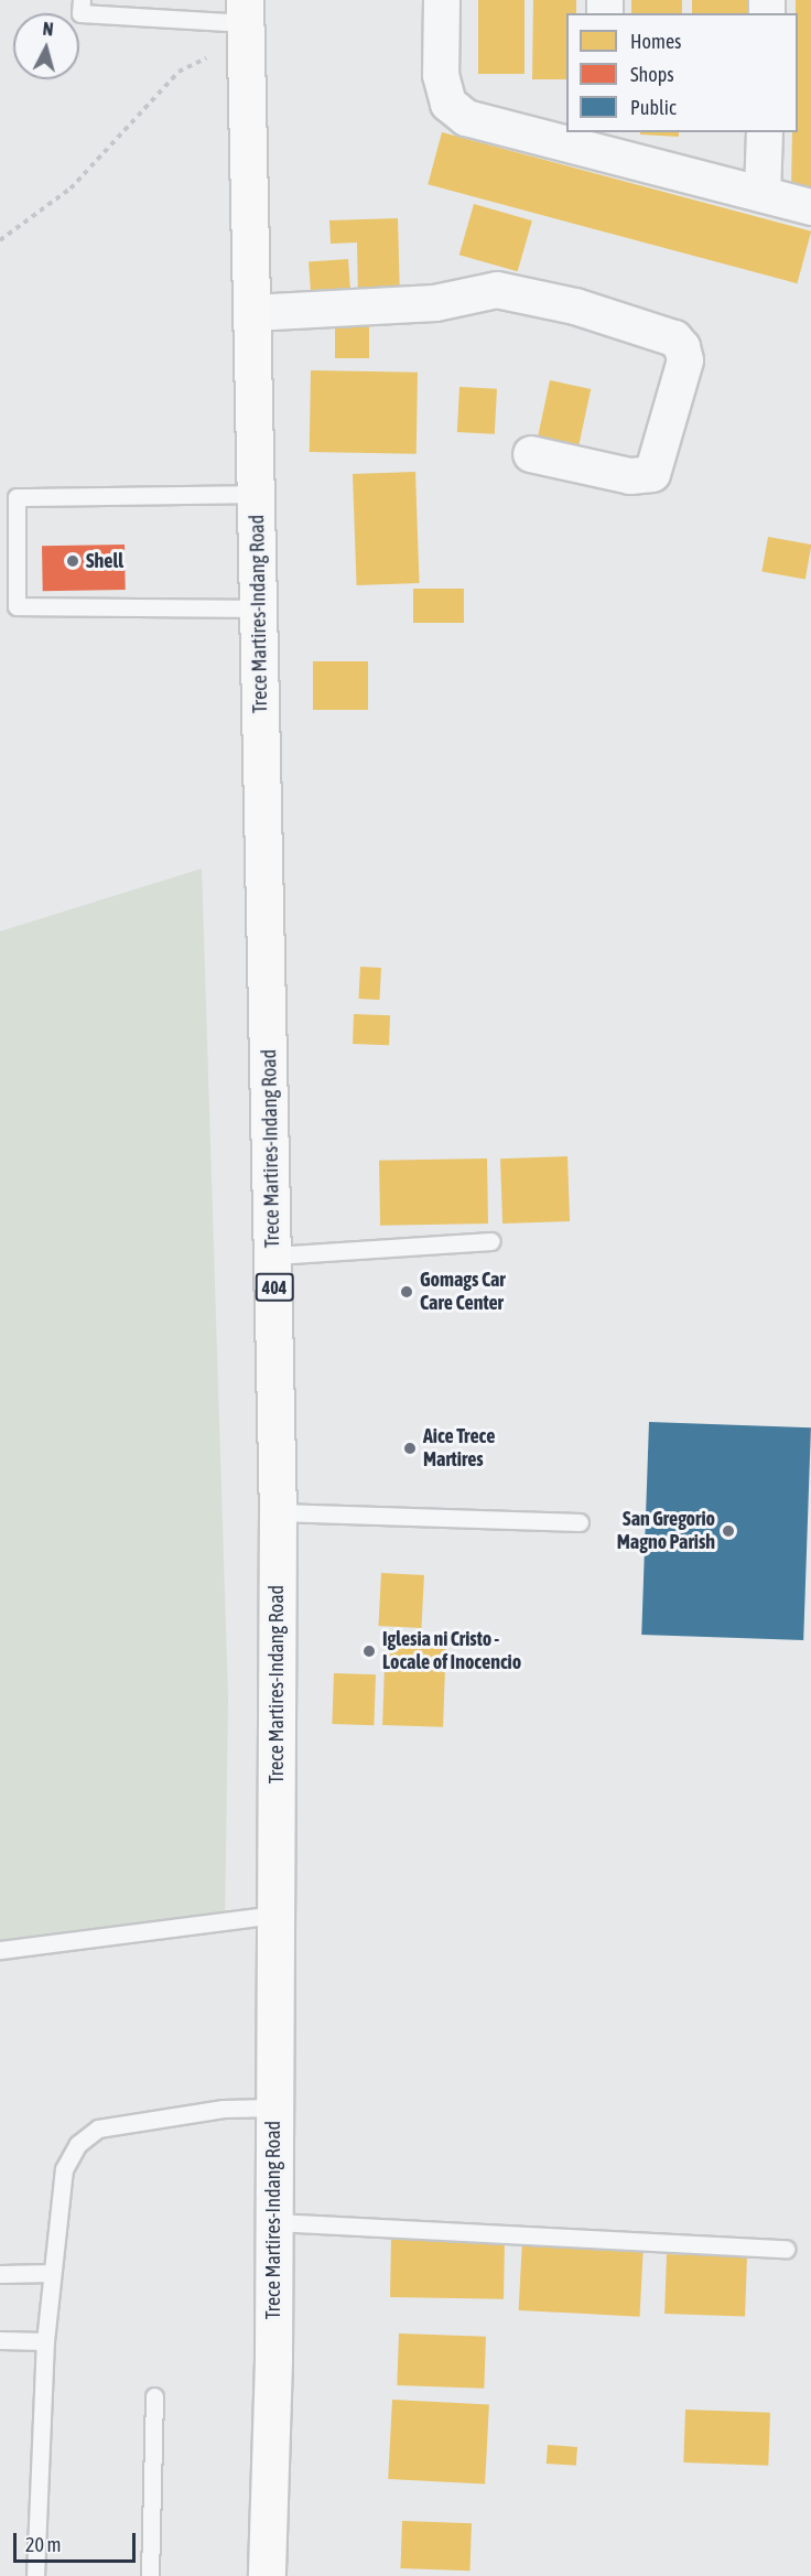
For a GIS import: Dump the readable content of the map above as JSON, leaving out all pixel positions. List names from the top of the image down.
{
  "streets": {
    "main road": ["Trece Martires-Indang Road", "404"]
  },
  "places": [
    "Shell",
    "Gomags Car Care Center",
    "Aice Trece Martires",
    "San Gregorio Magno Parish",
    "Iglesia ni Cristo - Locale of Inocencio"
  ],
  "legend": ["Homes", "Shops", "Public"],
  "scale_bar": "20 m",
  "north": "top"
}
